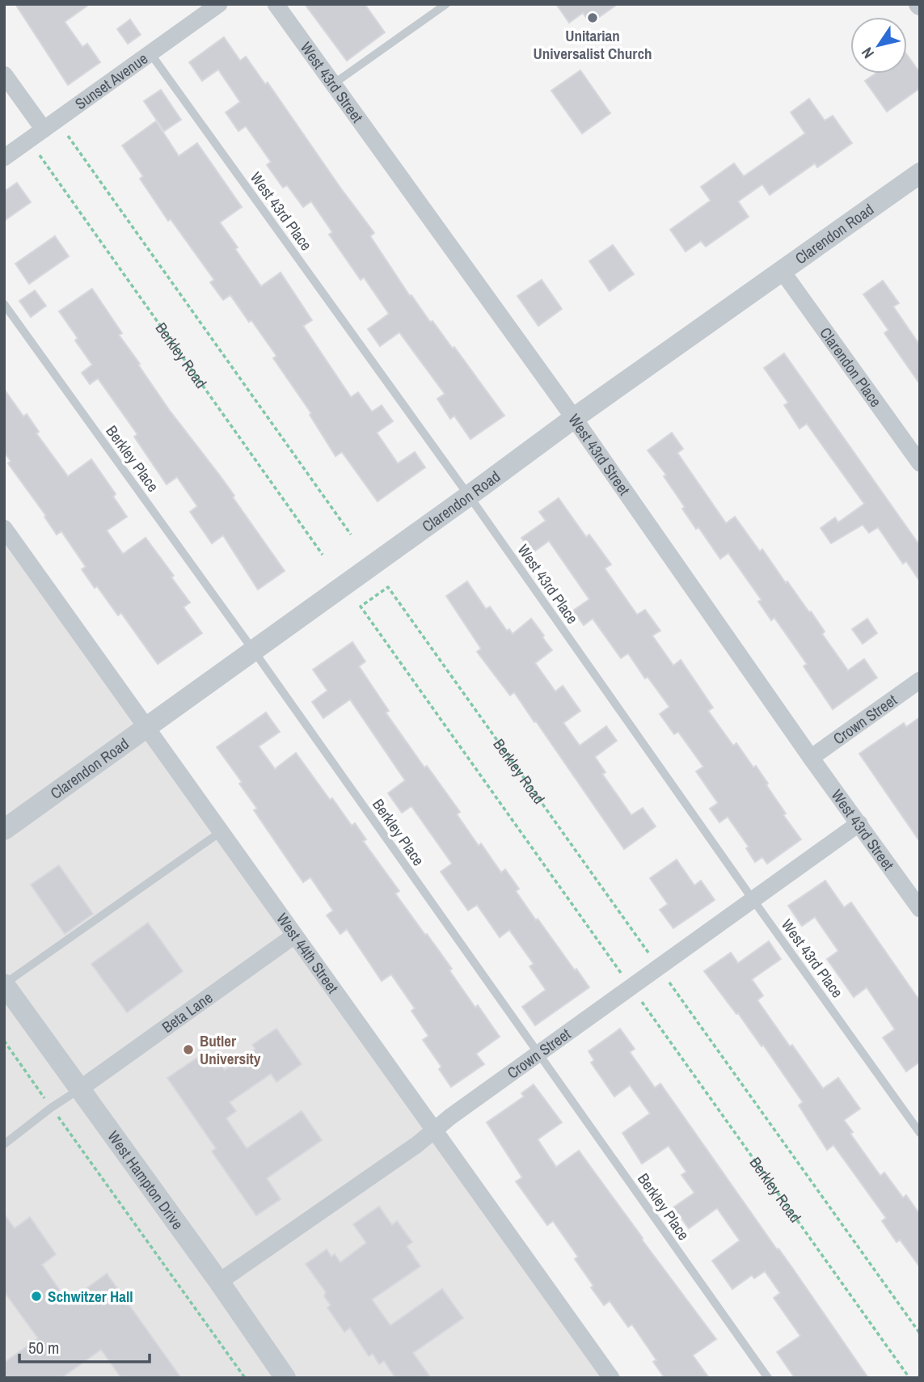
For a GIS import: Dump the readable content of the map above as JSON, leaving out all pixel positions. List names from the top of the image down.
{
  "streets": {
    "street": [
      "Sunset Avenue",
      "West 43rd Street",
      "Clarendon Road",
      "Clarendon Place",
      "Crown Street",
      "West 44th Street",
      "Beta Lane",
      "West Hampton Drive"
    ],
    "lane": ["West 43rd Place", "Berkley Place"],
    "path": ["Berkley Road"]
  },
  "crossings": [
    ["Sunset Avenue", "West 43rd Place"],
    ["West 43rd Street", "Clarendon Road"],
    ["West 43rd Street", "Crown Street"],
    ["West 43rd Place", "Clarendon Road"],
    ["West 43rd Place", "Crown Street"],
    ["Clarendon Road", "Clarendon Place"],
    ["Clarendon Road", "Berkley Place"],
    ["Clarendon Road", "West 44th Street"],
    ["Berkley Place", "Crown Street"],
    ["Crown Street", "West 44th Street"],
    ["Crown Street", "West Hampton Drive"],
    ["West 44th Street", "Beta Lane"],
    ["Beta Lane", "West Hampton Drive"]
  ],
  "places": ["Unitarian Universalist Church", "Butler University", "Schwitzer Hall"],
  "scale_bar": "50 m",
  "north": "bottom left"
}
